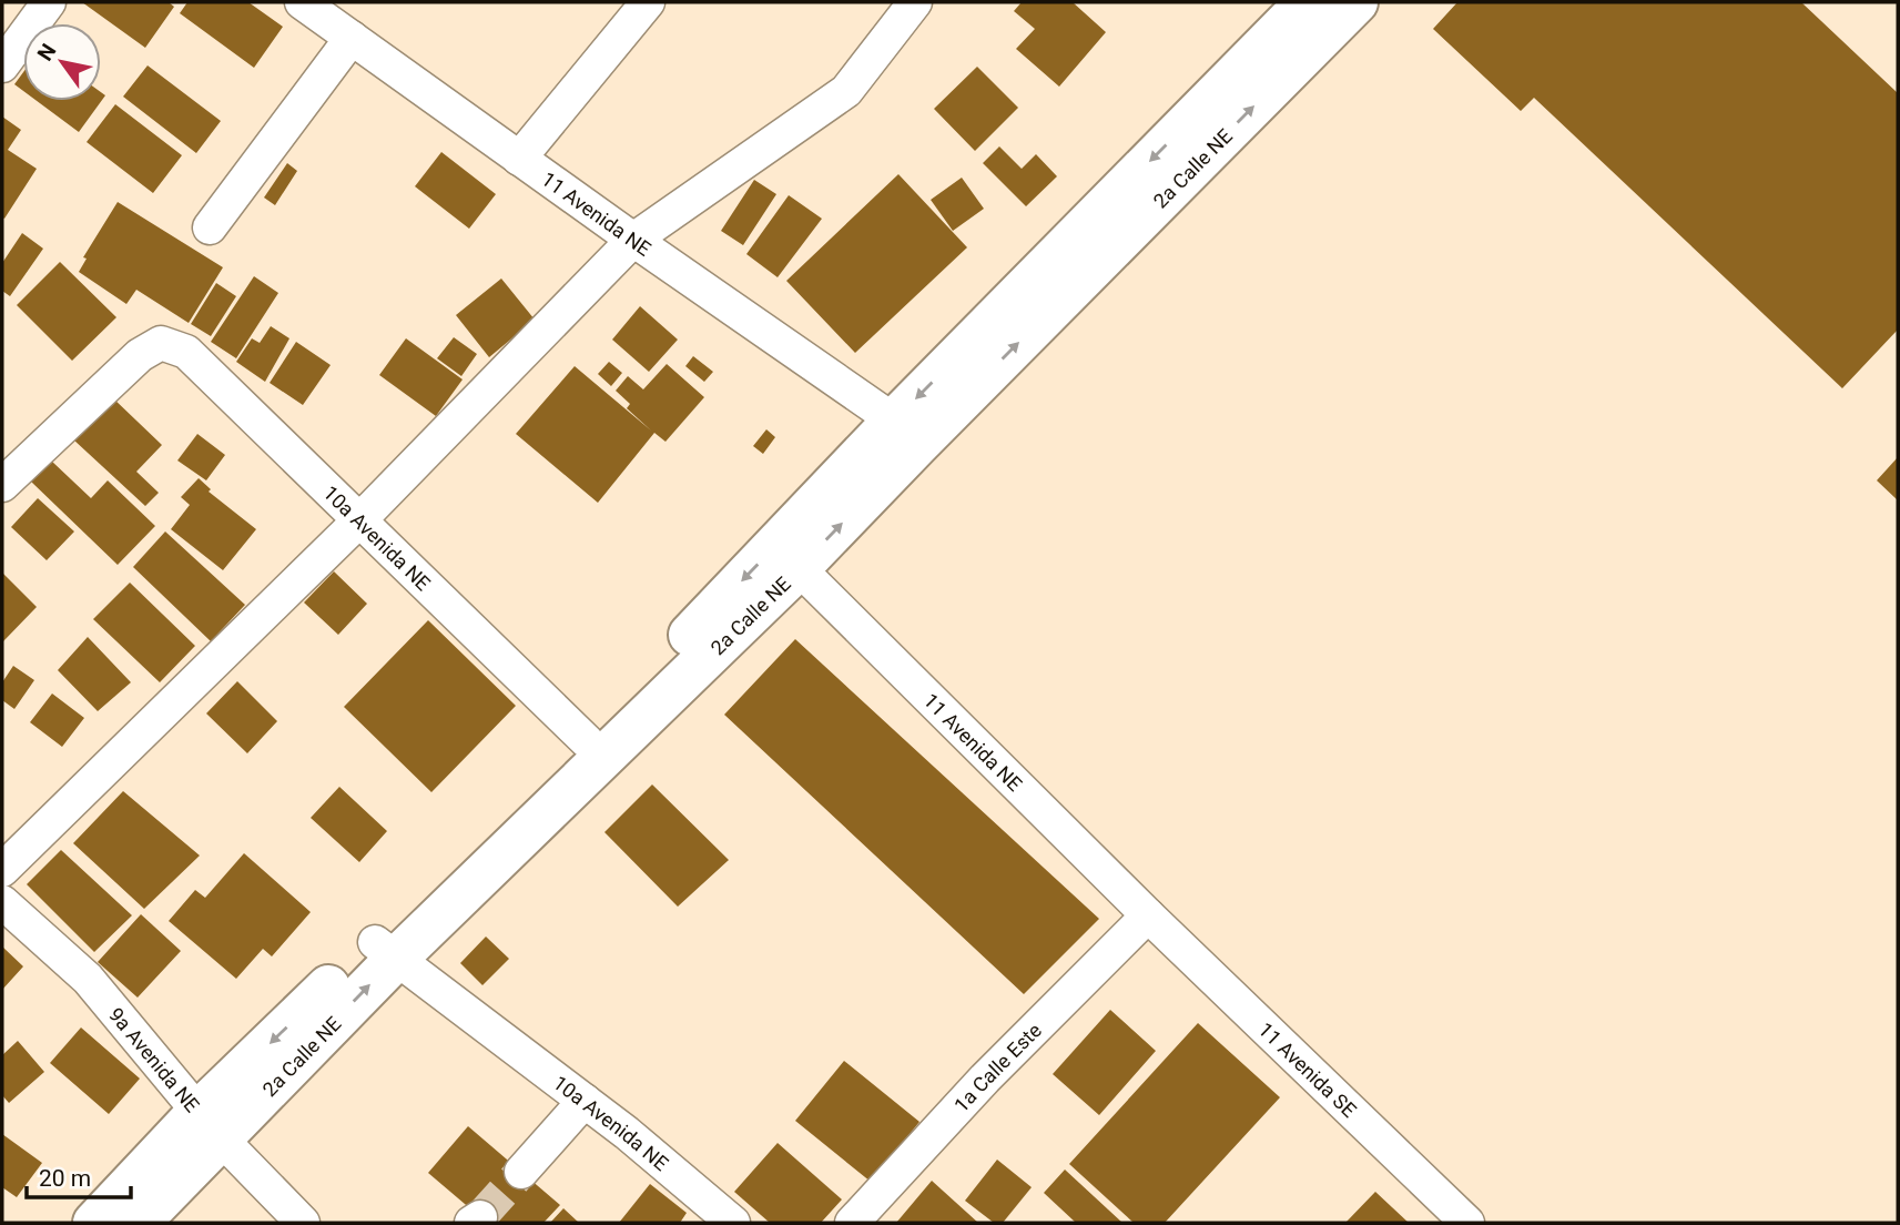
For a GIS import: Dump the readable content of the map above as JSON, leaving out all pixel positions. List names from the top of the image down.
{
  "streets": {
    "main road": ["2a Calle NE"],
    "street": [
      "11 Avenida NE",
      "10a Avenida NE",
      "9a Avenida NE",
      "1a Calle Este",
      "11 Avenida SE"
    ]
  },
  "crossings": [
    ["2a Calle NE", "11 Avenida NE"],
    ["2a Calle NE", "10a Avenida NE"],
    ["2a Calle NE", "9a Avenida NE"],
    ["11 Avenida NE", "1a Calle Este"],
    ["11 Avenida NE", "11 Avenida SE"],
    ["1a Calle Este", "11 Avenida SE"]
  ],
  "scale_bar": "20 m",
  "north": "top left"
}
